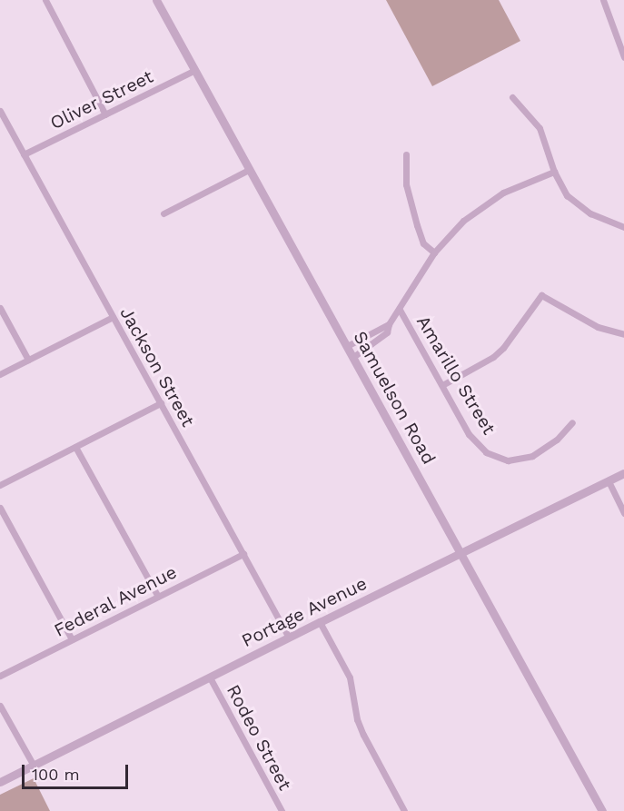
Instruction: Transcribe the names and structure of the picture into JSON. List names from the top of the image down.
{
  "streets": {
    "street": [
      "Oliver Street",
      "Jackson Street",
      "Amarillo Street",
      "Samuelson Road",
      "Federal Avenue",
      "Portage Avenue",
      "Rodeo Street"
    ]
  },
  "crossings": [
    ["Oliver Street", "Jackson Street"],
    ["Oliver Street", "Samuelson Road"],
    ["Jackson Street", "Federal Avenue"],
    ["Jackson Street", "Portage Avenue"],
    ["Samuelson Road", "Portage Avenue"],
    ["Portage Avenue", "Rodeo Street"]
  ],
  "scale_bar": "100 m"
}
